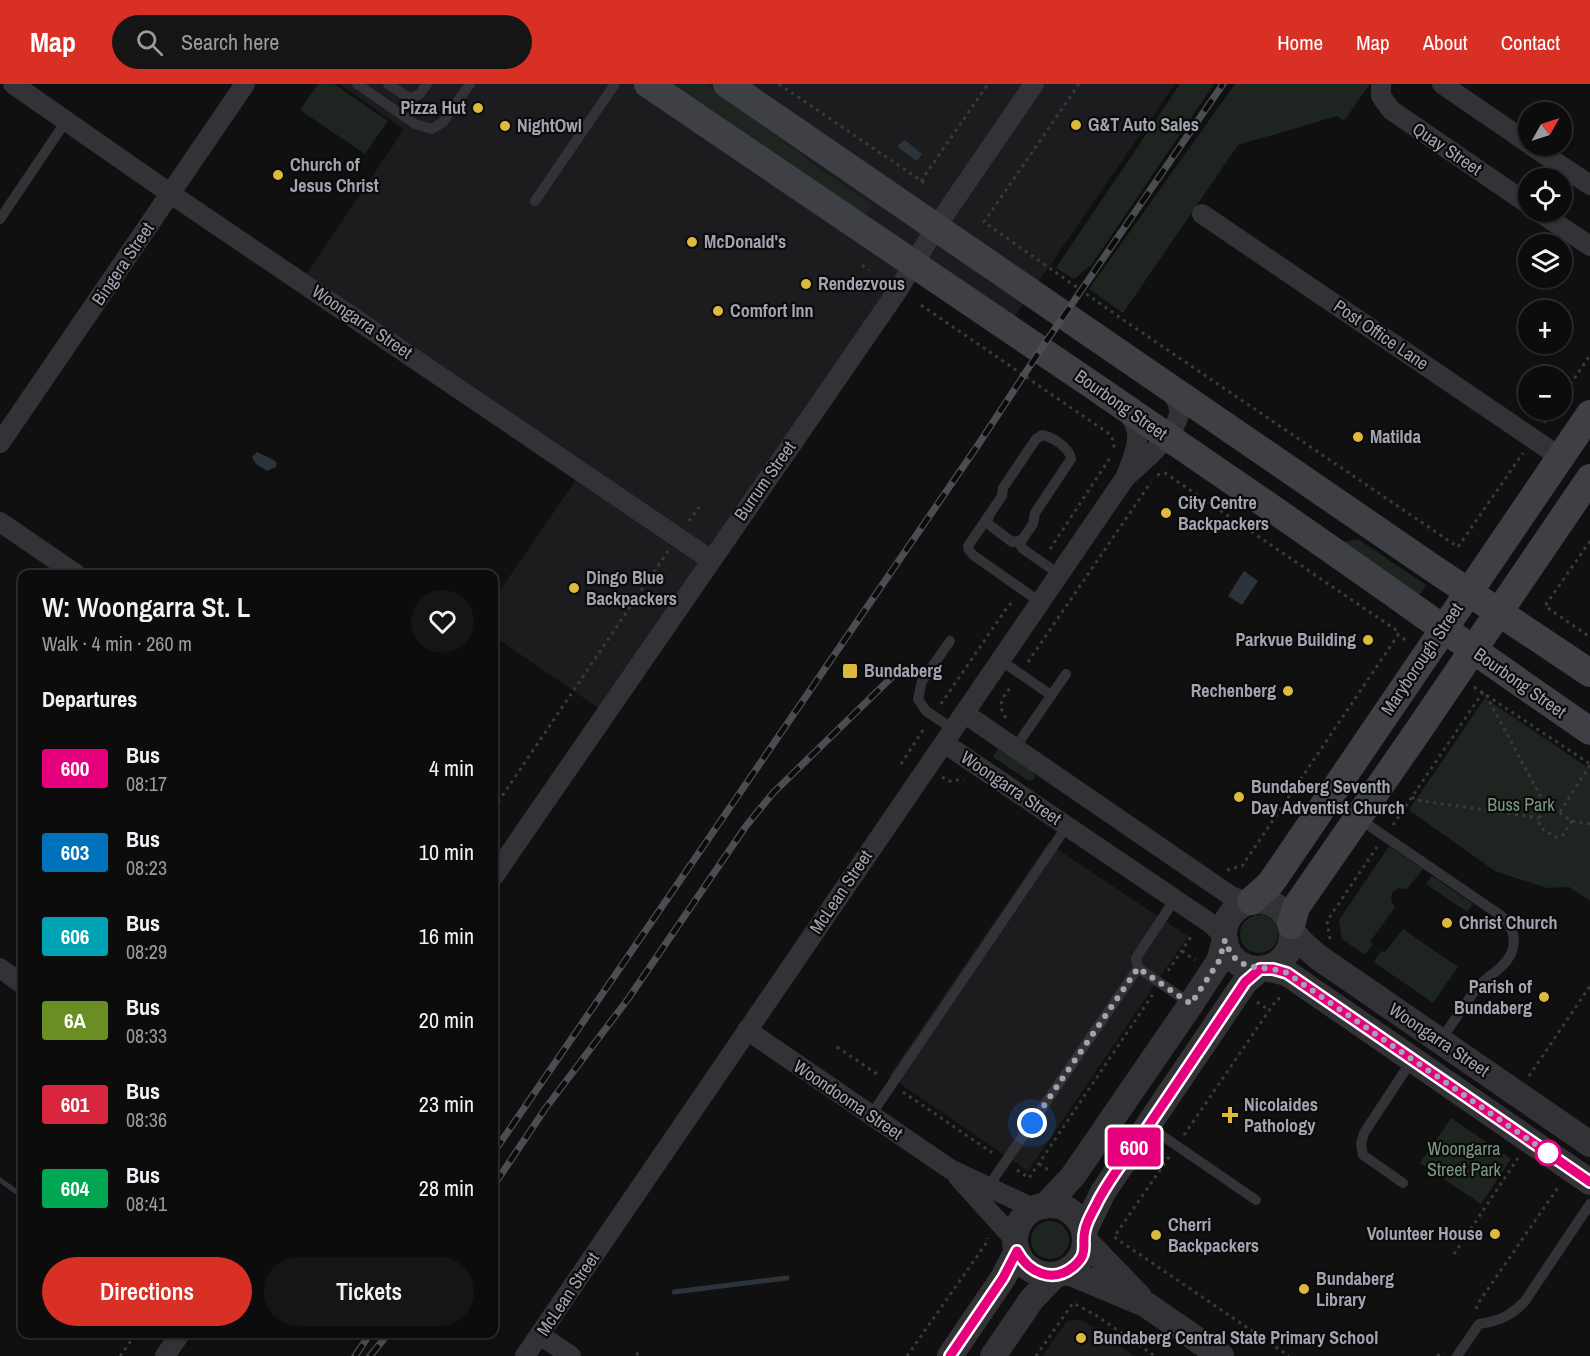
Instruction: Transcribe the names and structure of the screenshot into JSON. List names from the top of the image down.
{
  "streets": {
    "main road": ["Bourbong Street", "Maryborough Street"],
    "street": [
      "Quay Street",
      "Bingera Street",
      "Woongarra Street",
      "Post Office Lane",
      "Burrum Street",
      "McLean Street",
      "Woondooma Street"
    ]
  },
  "crossings": [
    ["Bingera Street", "Woongarra Street"],
    ["Woongarra Street", "Burrum Street"],
    ["Woongarra Street", "Maryborough Street"],
    ["Woongarra Street", "McLean Street"],
    ["Post Office Lane", "Maryborough Street"],
    ["Bourbong Street", "Burrum Street"],
    ["Bourbong Street", "Maryborough Street"],
    ["Bourbong Street", "McLean Street"],
    ["McLean Street", "Woondooma Street"]
  ],
  "parks": ["Buss Park", "Woongarra Street Park"],
  "places": {
    "other": [
      "Pizza Hut",
      "G&T Auto Sales",
      "NightOwl",
      "Church of Jesus Christ",
      "McDonald's",
      "Rendezvous",
      "Comfort Inn",
      "Matilda",
      "City Centre Backpackers",
      "Dingo Blue Backpackers",
      "Parkvue Building",
      "Rechenberg",
      "Bundaberg Seventh Day Adventist Church",
      "Christ Church",
      "Parish of Bundaberg",
      "Volunteer House",
      "Cherri Backpackers",
      "Bundaberg Library",
      "Bundaberg Central State Primary School"
    ],
    "transit": ["Bundaberg"],
    "health": ["Nicolaides Pathology"]
  },
  "lines": ["bus line 600"],
  "north": "top right",
  "page": {
    "header": "Map",
    "search": "Search here",
    "nav": [
      "Home",
      "Map",
      "About",
      "Contact"
    ],
    "on_map": "600",
    "map_buttons": ["+", "−"],
    "heading": [
      ["W: Woongarra St. L", "Walk · 4 min · 260 m"],
      "Departures"
    ],
    "list": [
      {
        "mark": "600",
        "name": "Bus",
        "note": "08:17",
        "value": "4 min"
      },
      {
        "mark": "603",
        "name": "Bus",
        "note": "08:23",
        "value": "10 min"
      },
      {
        "mark": "606",
        "name": "Bus",
        "note": "08:29",
        "value": "16 min"
      },
      {
        "mark": "6A",
        "name": "Bus",
        "note": "08:33",
        "value": "20 min"
      },
      {
        "mark": "601",
        "name": "Bus",
        "note": "08:36",
        "value": "23 min"
      },
      {
        "mark": "604",
        "name": "Bus",
        "note": "08:41",
        "value": "28 min"
      }
    ],
    "buttons": ["Directions", "Tickets"]
  }
}
